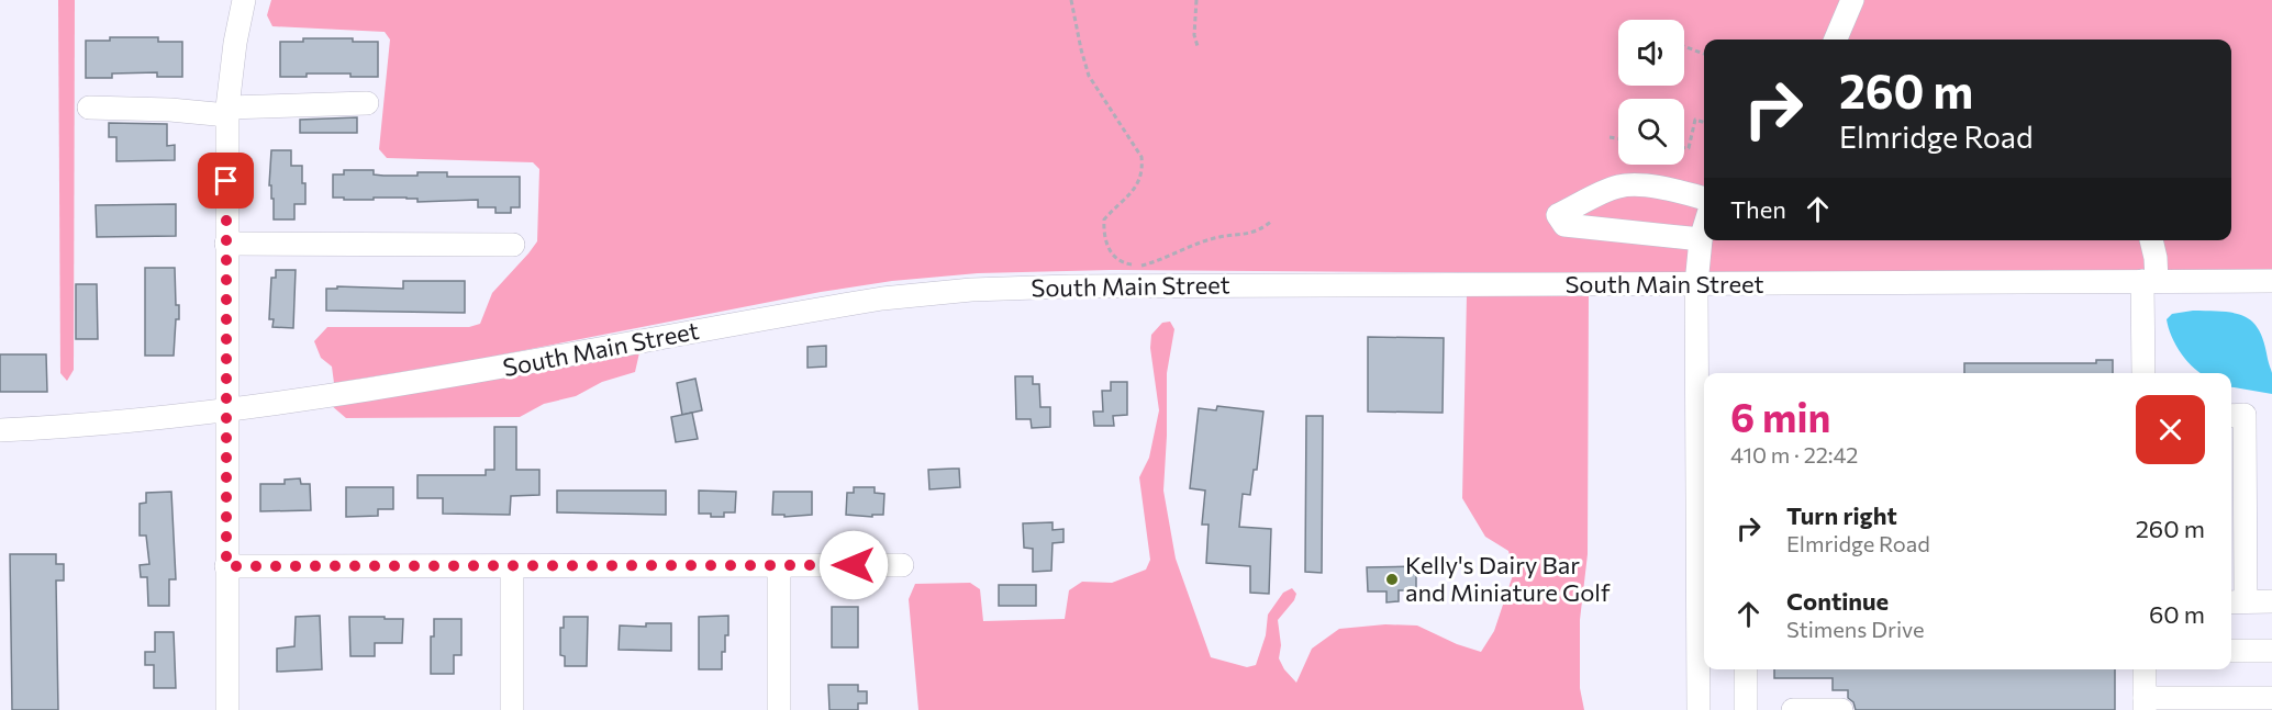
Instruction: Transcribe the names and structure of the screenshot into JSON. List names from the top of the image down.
{
  "streets": {
    "street": ["South Main Street"]
  },
  "places": ["Kelly's Dairy Bar and Miniature Golf"],
  "page": {
    "turn": ["260 m", "Elmridge Road"],
    "then": "Then",
    "heading": ["6 min", "410 m · 22:42"],
    "list": [
      {
        "name": "Turn right",
        "note": "Elmridge Road",
        "value": "260 m"
      },
      {
        "name": "Continue",
        "note": "Stimens Drive",
        "value": "60 m"
      }
    ]
  }
}
